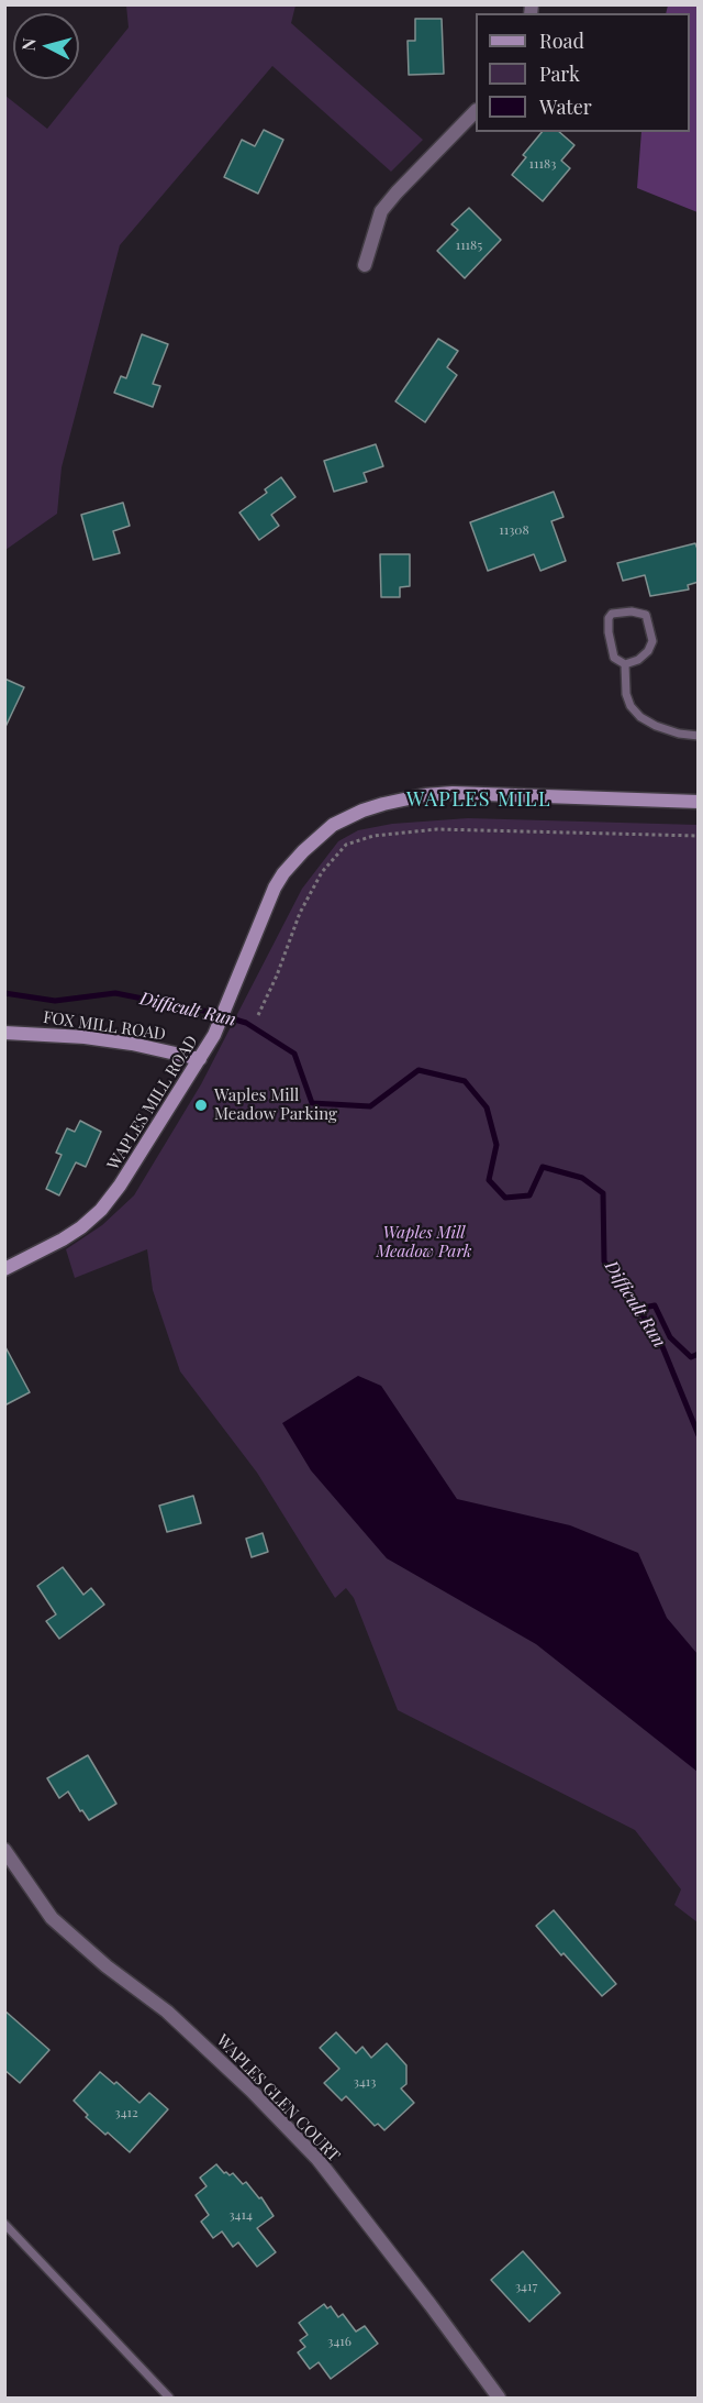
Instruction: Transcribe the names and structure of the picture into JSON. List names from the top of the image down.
{
  "streets": {
    "main road": ["FOX MILL ROAD", "WAPLES MILL ROAD"],
    "street": ["WAPLES GLEN COURT"]
  },
  "crossings": [
    ["FOX MILL ROAD", "WAPLES MILL ROAD"]
  ],
  "districts": ["WAPLES MILL"],
  "water": ["Difficult Run"],
  "parks": ["Waples Mill Meadow Park"],
  "places": ["Waples Mill Meadow Parking"],
  "house_numbers": [
    "11183",
    "11185",
    "11308",
    "3413",
    "3412",
    "3414",
    "3417",
    "3416"
  ],
  "legend": ["Road", "Park", "Water"],
  "north": "left"
}
